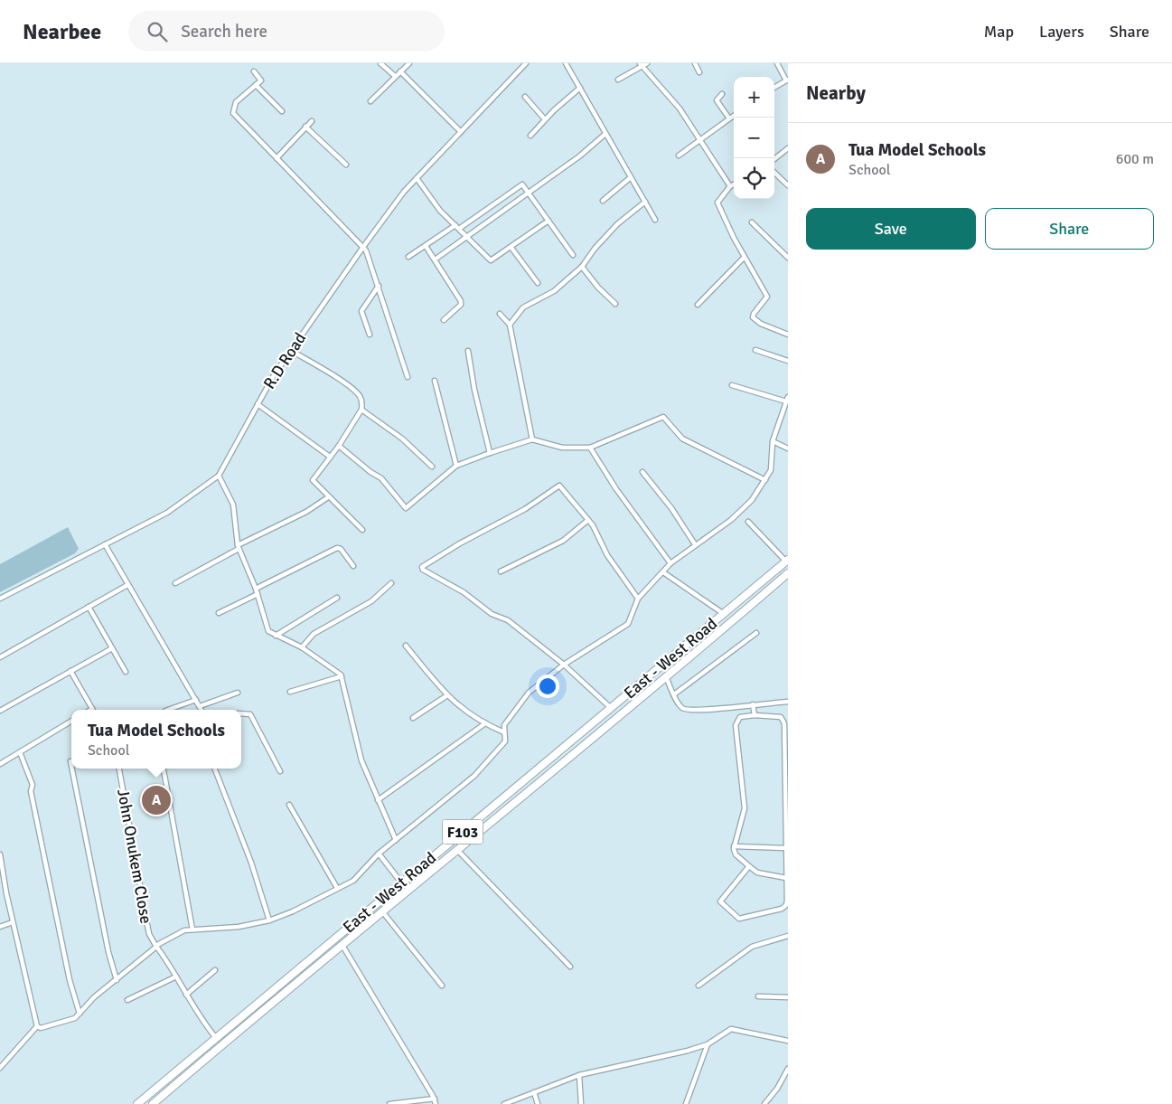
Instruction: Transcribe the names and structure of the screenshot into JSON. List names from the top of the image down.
{
  "streets": {
    "main road": ["East - West Road", "F103"],
    "street": ["R.D Road", "John Onukem Close"]
  },
  "crossings": [
    ["East - West Road", "John Onukem Close"]
  ],
  "page": {
    "header": "Nearbee",
    "search": "Search here",
    "nav": ["Map", "Layers", "Share"],
    "heading": "Nearby",
    "map_buttons": ["+", "−"],
    "list": [
      {
        "mark": "A",
        "name": "Tua Model Schools",
        "note": "School",
        "value": "600 m"
      }
    ],
    "buttons": ["Save", "Share"],
    "popup": ["Tua Model Schools", "School"],
    "pins": "A"
  }
}
